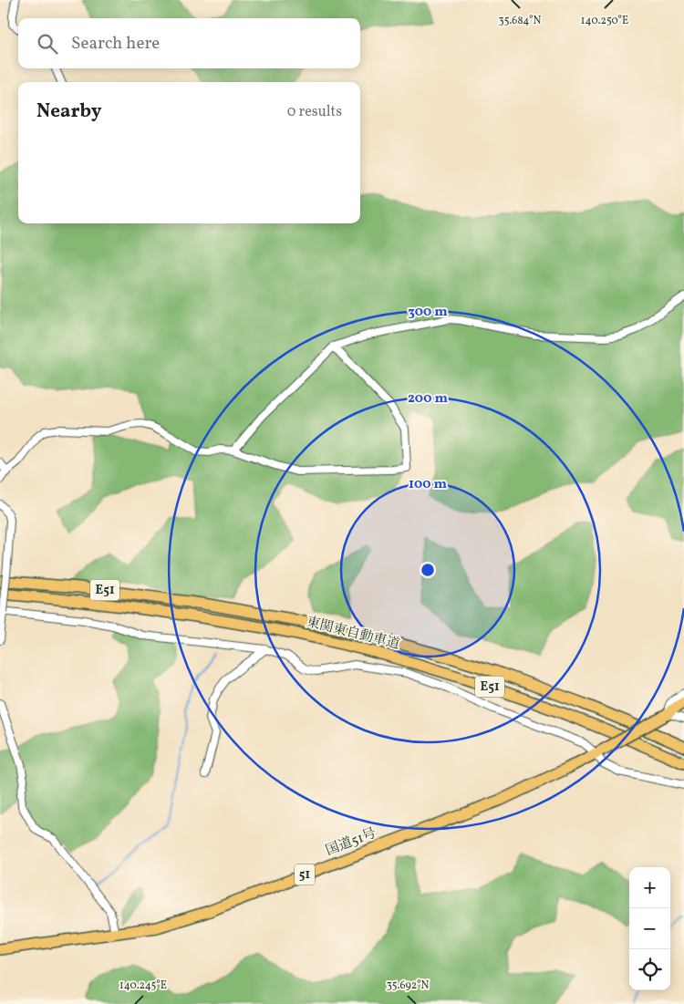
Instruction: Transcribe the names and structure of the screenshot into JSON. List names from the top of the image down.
{
  "streets": {
    "highway": [
      "E51",
      "東関東自動車道",
      "国道51号",
      "51"
    ]
  },
  "page": {
    "search": "Search here",
    "heading": ["Nearby", "0 results"],
    "map_buttons": ["+", "−"]
  },
  "coordinates": [
    "140.250°E",
    "35.684°N",
    "35.692°N",
    "140.245°E"
  ],
  "rings": ["300 m", "200 m", "100 m"]
}
